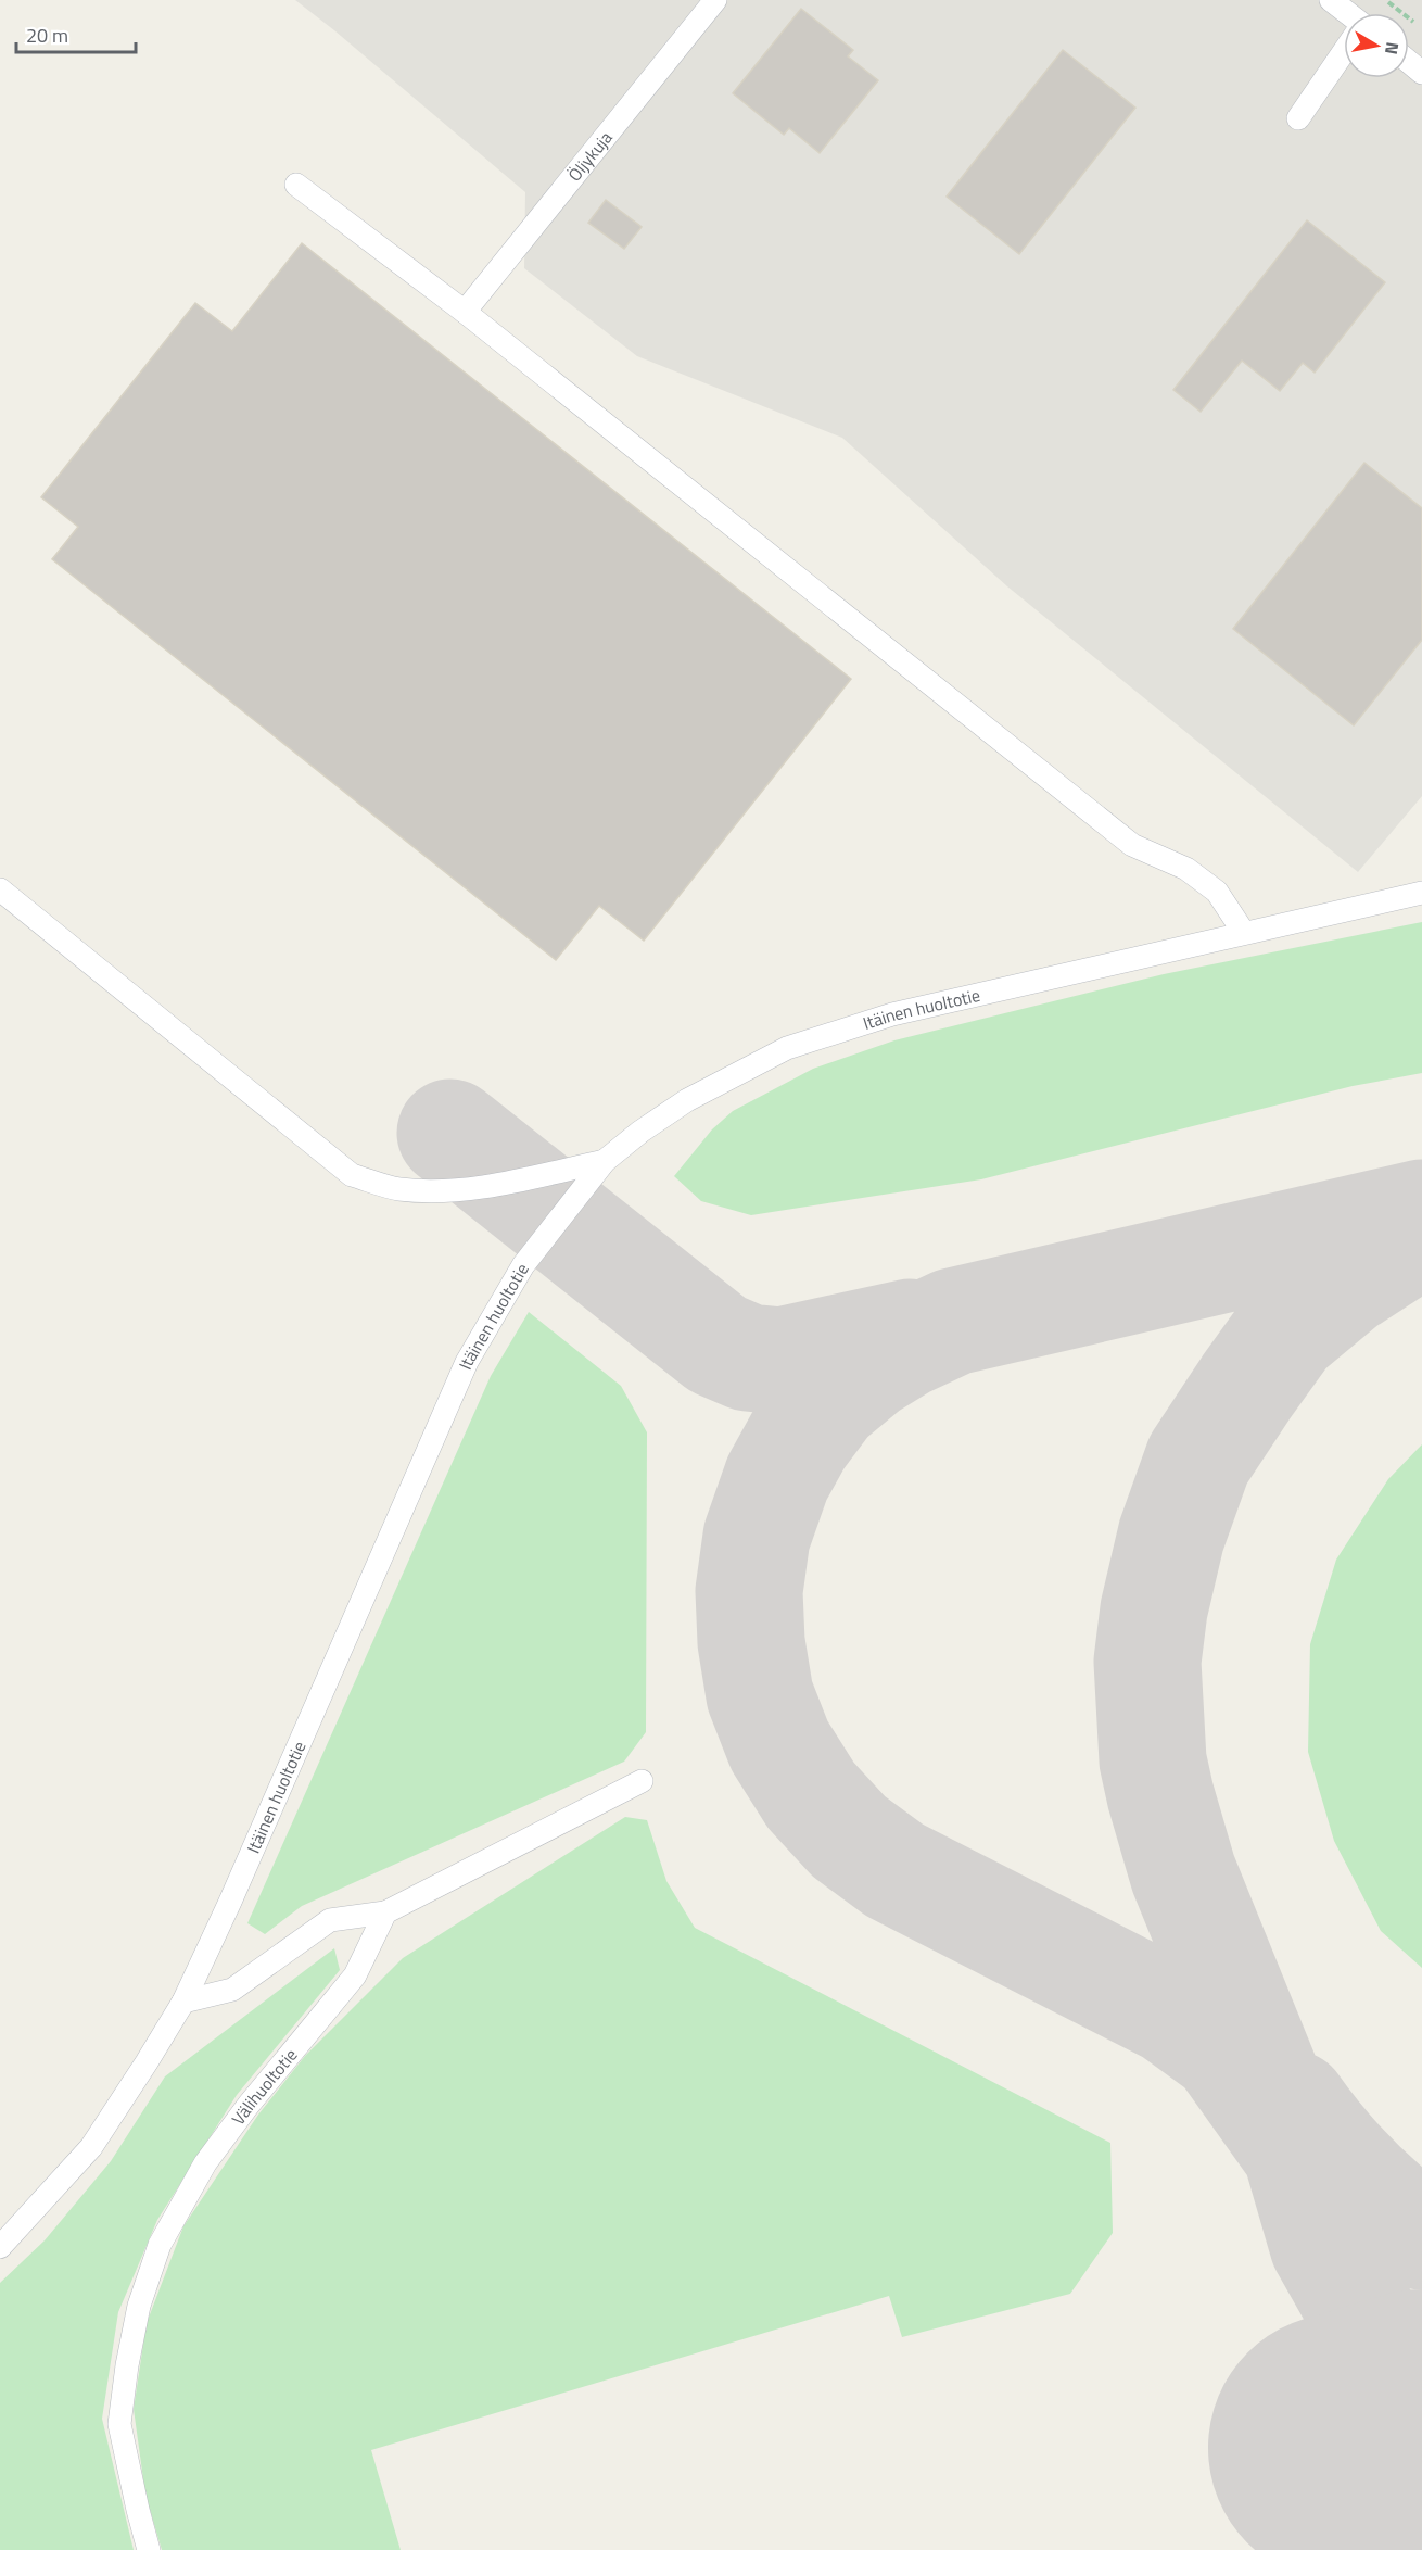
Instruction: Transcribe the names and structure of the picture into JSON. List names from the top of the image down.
{
  "streets": {
    "lane": ["Öljykuja", "Itäinen huoltotie", "Välihuoltotie"]
  },
  "scale_bar": "20 m",
  "north": "right"
}
